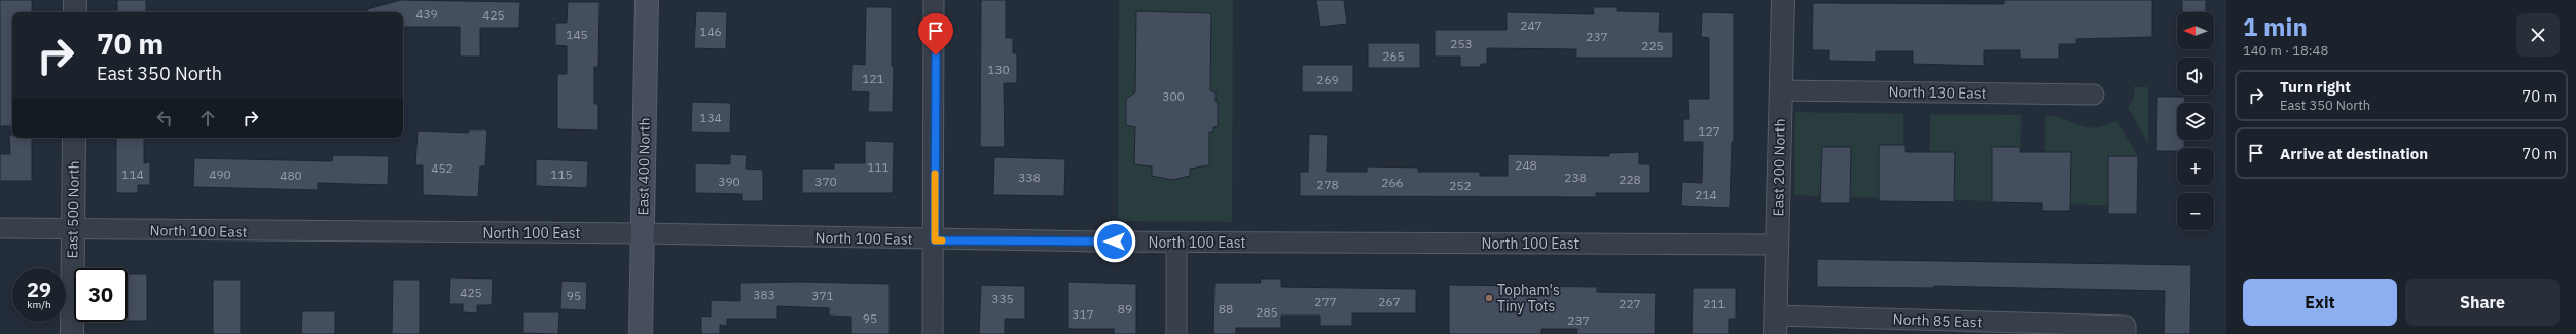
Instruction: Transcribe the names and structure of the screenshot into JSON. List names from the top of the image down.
{
  "streets": {
    "main road": ["East 400 North"],
    "street": [
      "North 130 East",
      "East 200 North",
      "East 500 North",
      "North 100 East",
      "North 85 East"
    ]
  },
  "crossings": [
    ["North 130 East", "East 200 North"],
    ["East 400 North", "North 100 East"],
    ["East 200 North", "North 100 East"],
    ["East 200 North", "North 85 East"],
    ["East 500 North", "North 100 East"]
  ],
  "places": ["Topham's Tiny Tots"],
  "house_numbers": [
    "439",
    "425",
    "247",
    "146",
    "145",
    "237",
    "253",
    "225",
    "265",
    "130",
    "121",
    "269",
    "300",
    "134",
    "127",
    "248",
    "111",
    "452",
    "114",
    "490",
    "115",
    "480",
    "338",
    "238",
    "228",
    "390",
    "370",
    "266",
    "278",
    "252",
    "214",
    "425",
    "383",
    "95",
    "371",
    "335",
    "277",
    "267",
    "227",
    "211",
    "89",
    "88",
    "285",
    "317",
    "95",
    "237"
  ],
  "north": "left",
  "page": {
    "heading": ["1 min", "140 m · 18:48"],
    "map_buttons": ["+", "−"],
    "turn": ["70 m", "East 350 North"],
    "list": [
      {
        "name": "Turn right",
        "note": "East 350 North",
        "value": "70 m"
      },
      {
        "name": "Arrive at destination",
        "value": "70 m"
      }
    ],
    "speed": "29 km/h",
    "limit": "30",
    "buttons": ["Exit", "Share"]
  }
}
